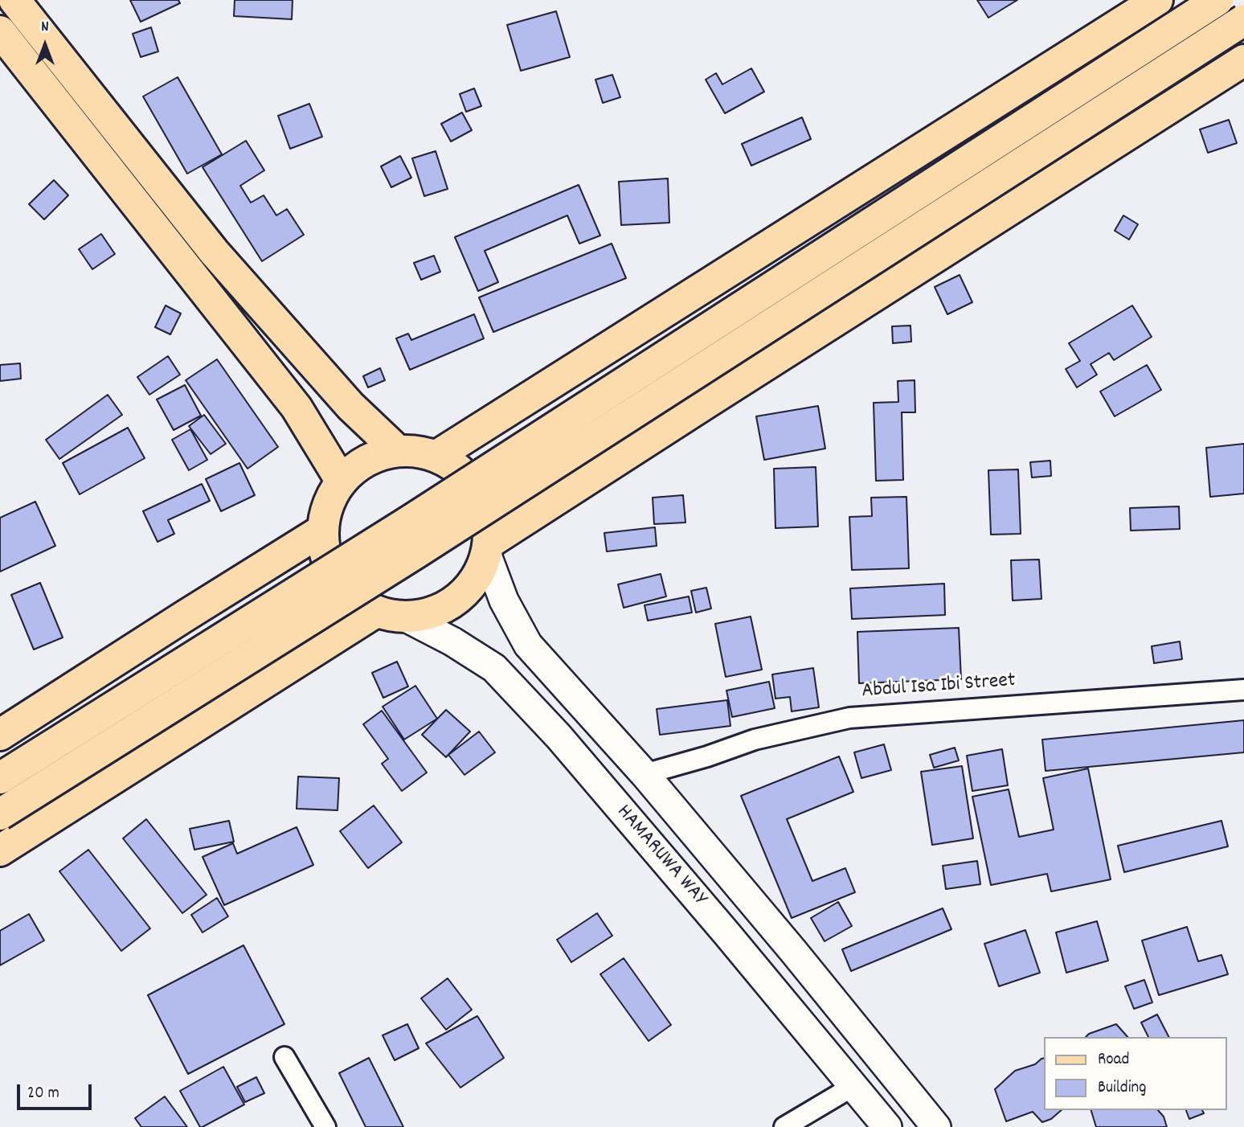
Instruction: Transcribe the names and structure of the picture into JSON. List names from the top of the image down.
{
  "streets": {
    "main road": ["HAMARUWA WAY"],
    "street": ["Abdul Isa Ibi Street"]
  },
  "legend": ["Road", "Building"],
  "scale_bar": "20 m",
  "north": "top"
}
